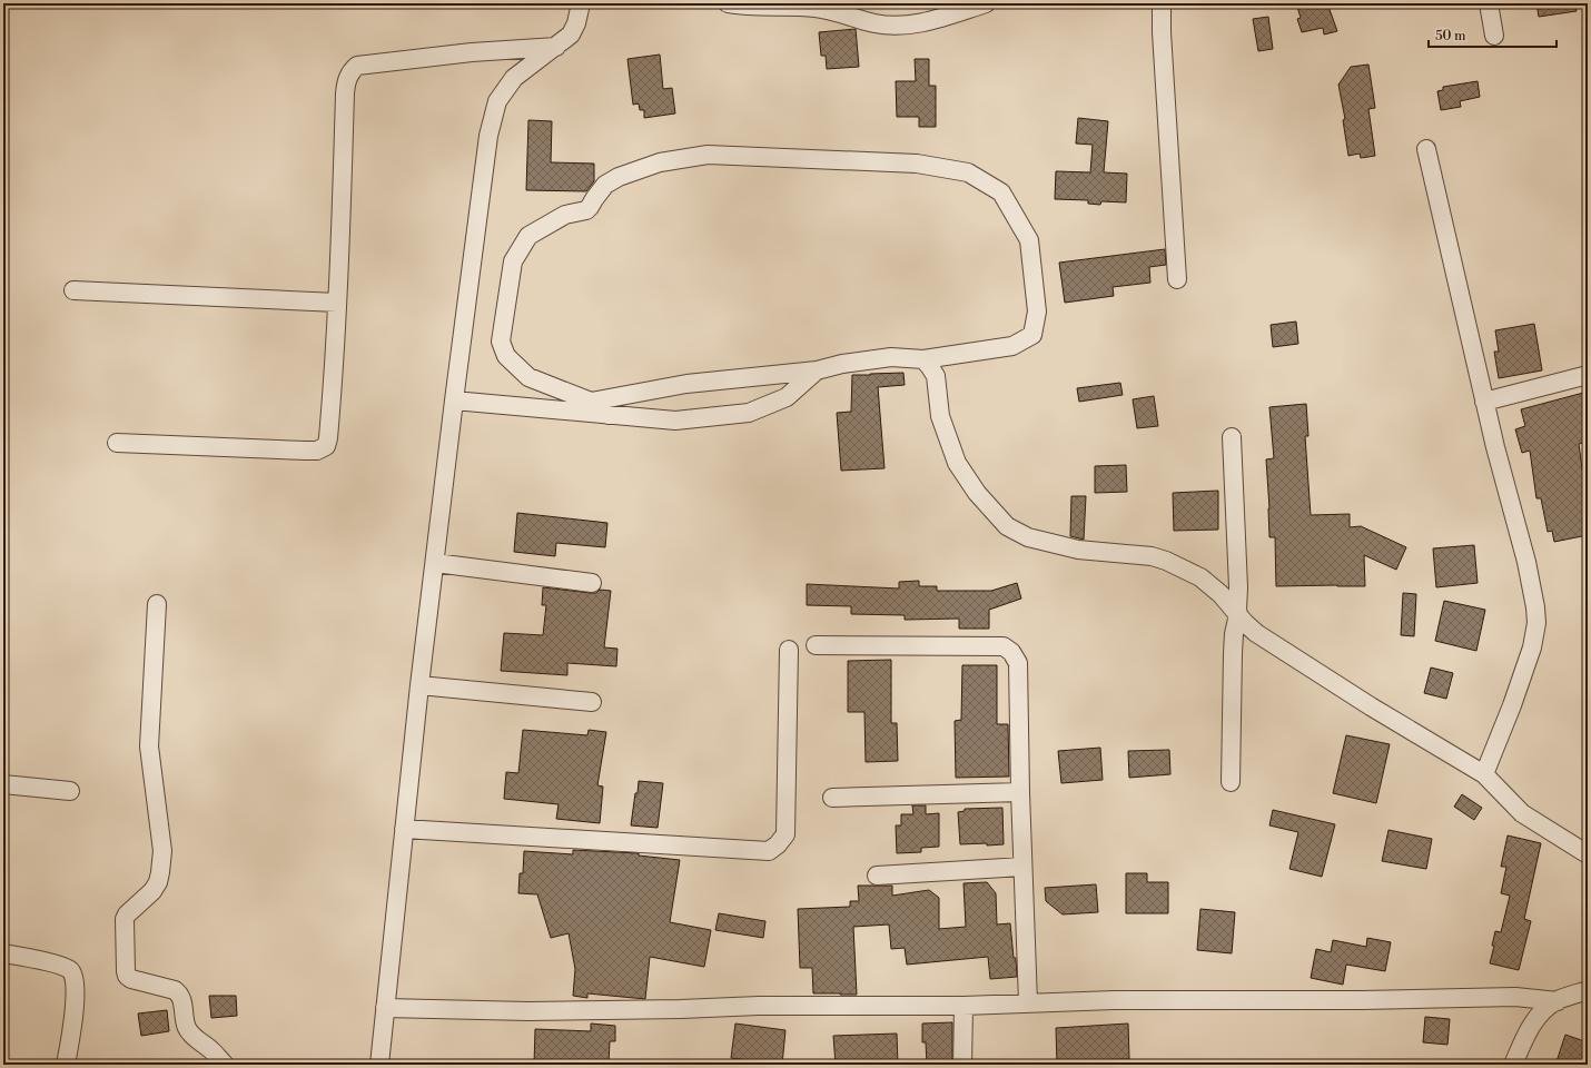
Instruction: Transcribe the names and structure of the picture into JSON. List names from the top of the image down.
{
  "scale_bar": "50 m"
}
